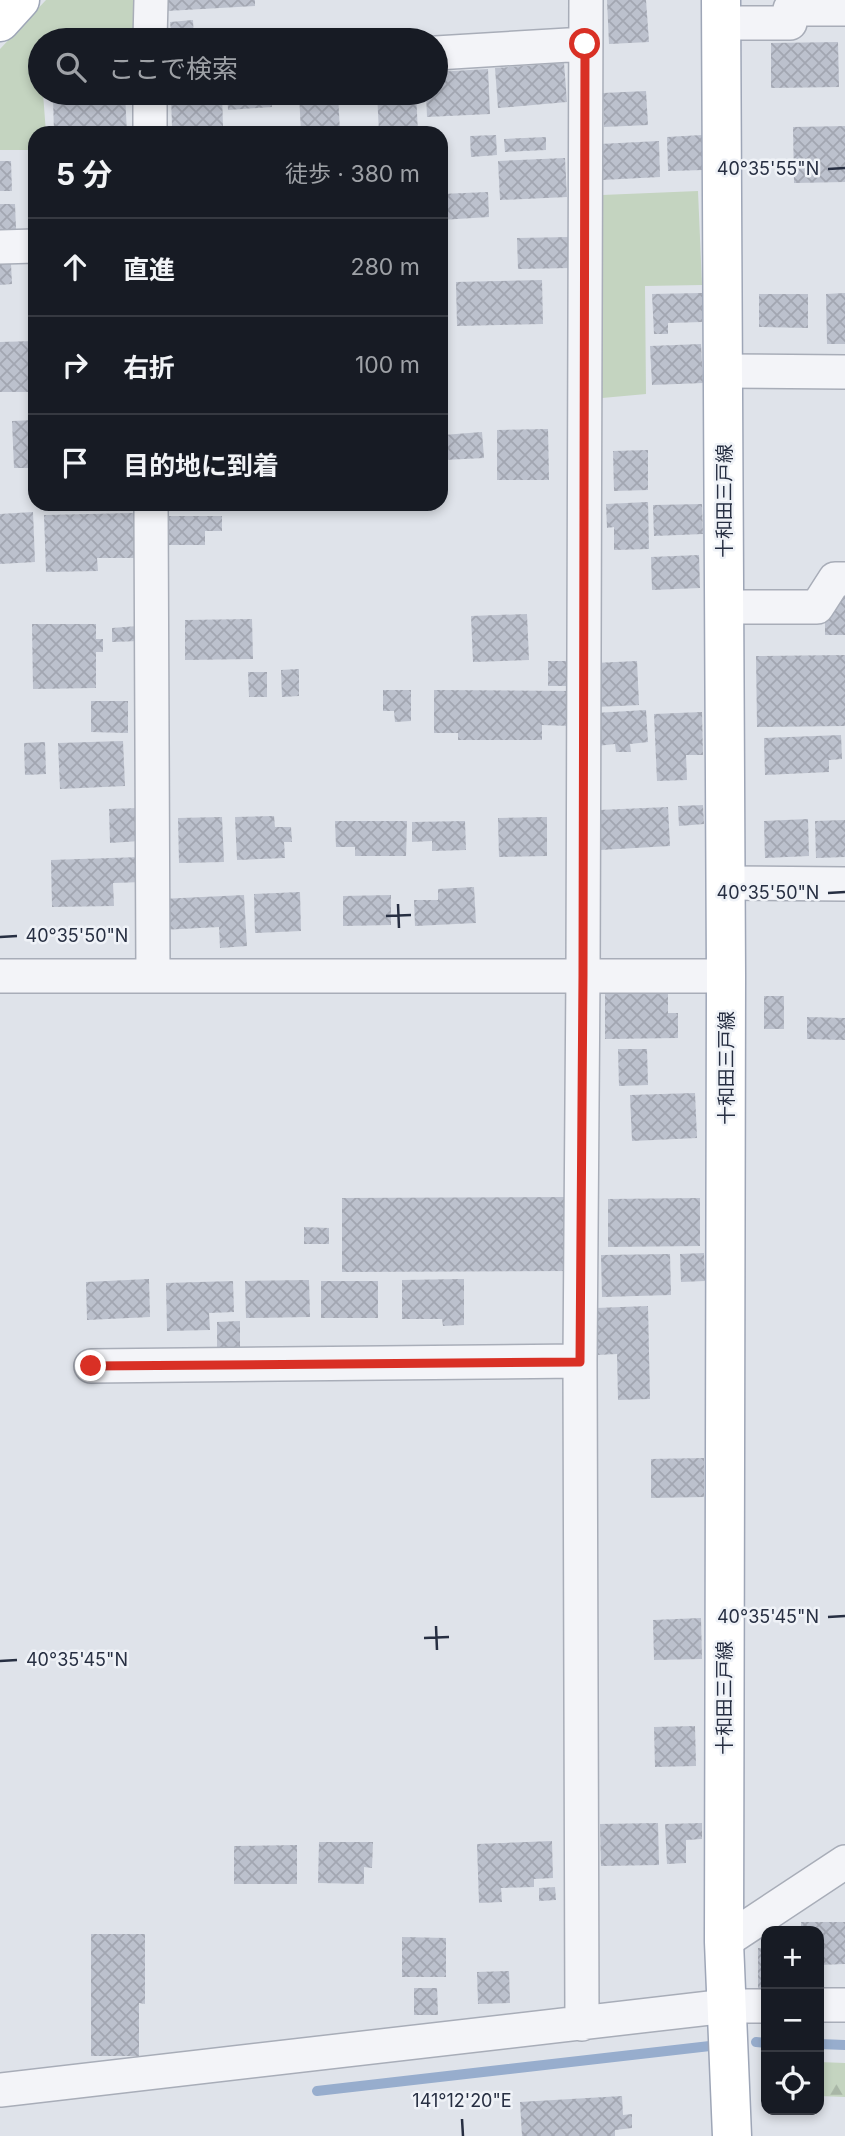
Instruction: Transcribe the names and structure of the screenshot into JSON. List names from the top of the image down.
{
  "streets": {
    "main road": ["十和田三戸線"]
  },
  "page": {
    "search": "ここで検索",
    "heading": ["5 分", "徒歩 · 380 m"],
    "list": [
      ["直進", "280 m"],
      ["右折", "100 m"],
      "目的地に到着"
    ],
    "map_buttons": ["+", "−"]
  },
  "coordinates": [
    "40°35'55\"N",
    "40°35'50\"N",
    "40°35'45\"N",
    "141°12'20\"E"
  ]
}
